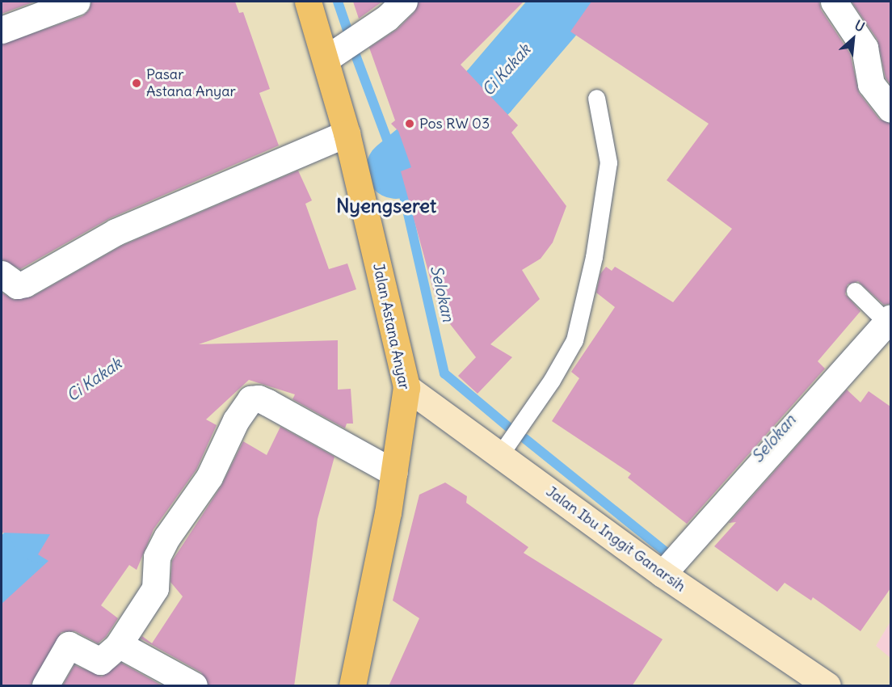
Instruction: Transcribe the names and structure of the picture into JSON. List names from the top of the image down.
{
  "streets": {
    "main road": ["Jalan Astana Anyar", "Jalan Ibu Inggit Ganarsih"]
  },
  "crossings": [
    ["Jalan Astana Anyar", "Jalan Ibu Inggit Ganarsih"]
  ],
  "districts": ["Nyengseret"],
  "water": ["Ci Kakak", "Selokan"],
  "places": ["Pasar Astana Anyar", "Pos RW 03"],
  "north": "top right"
}
